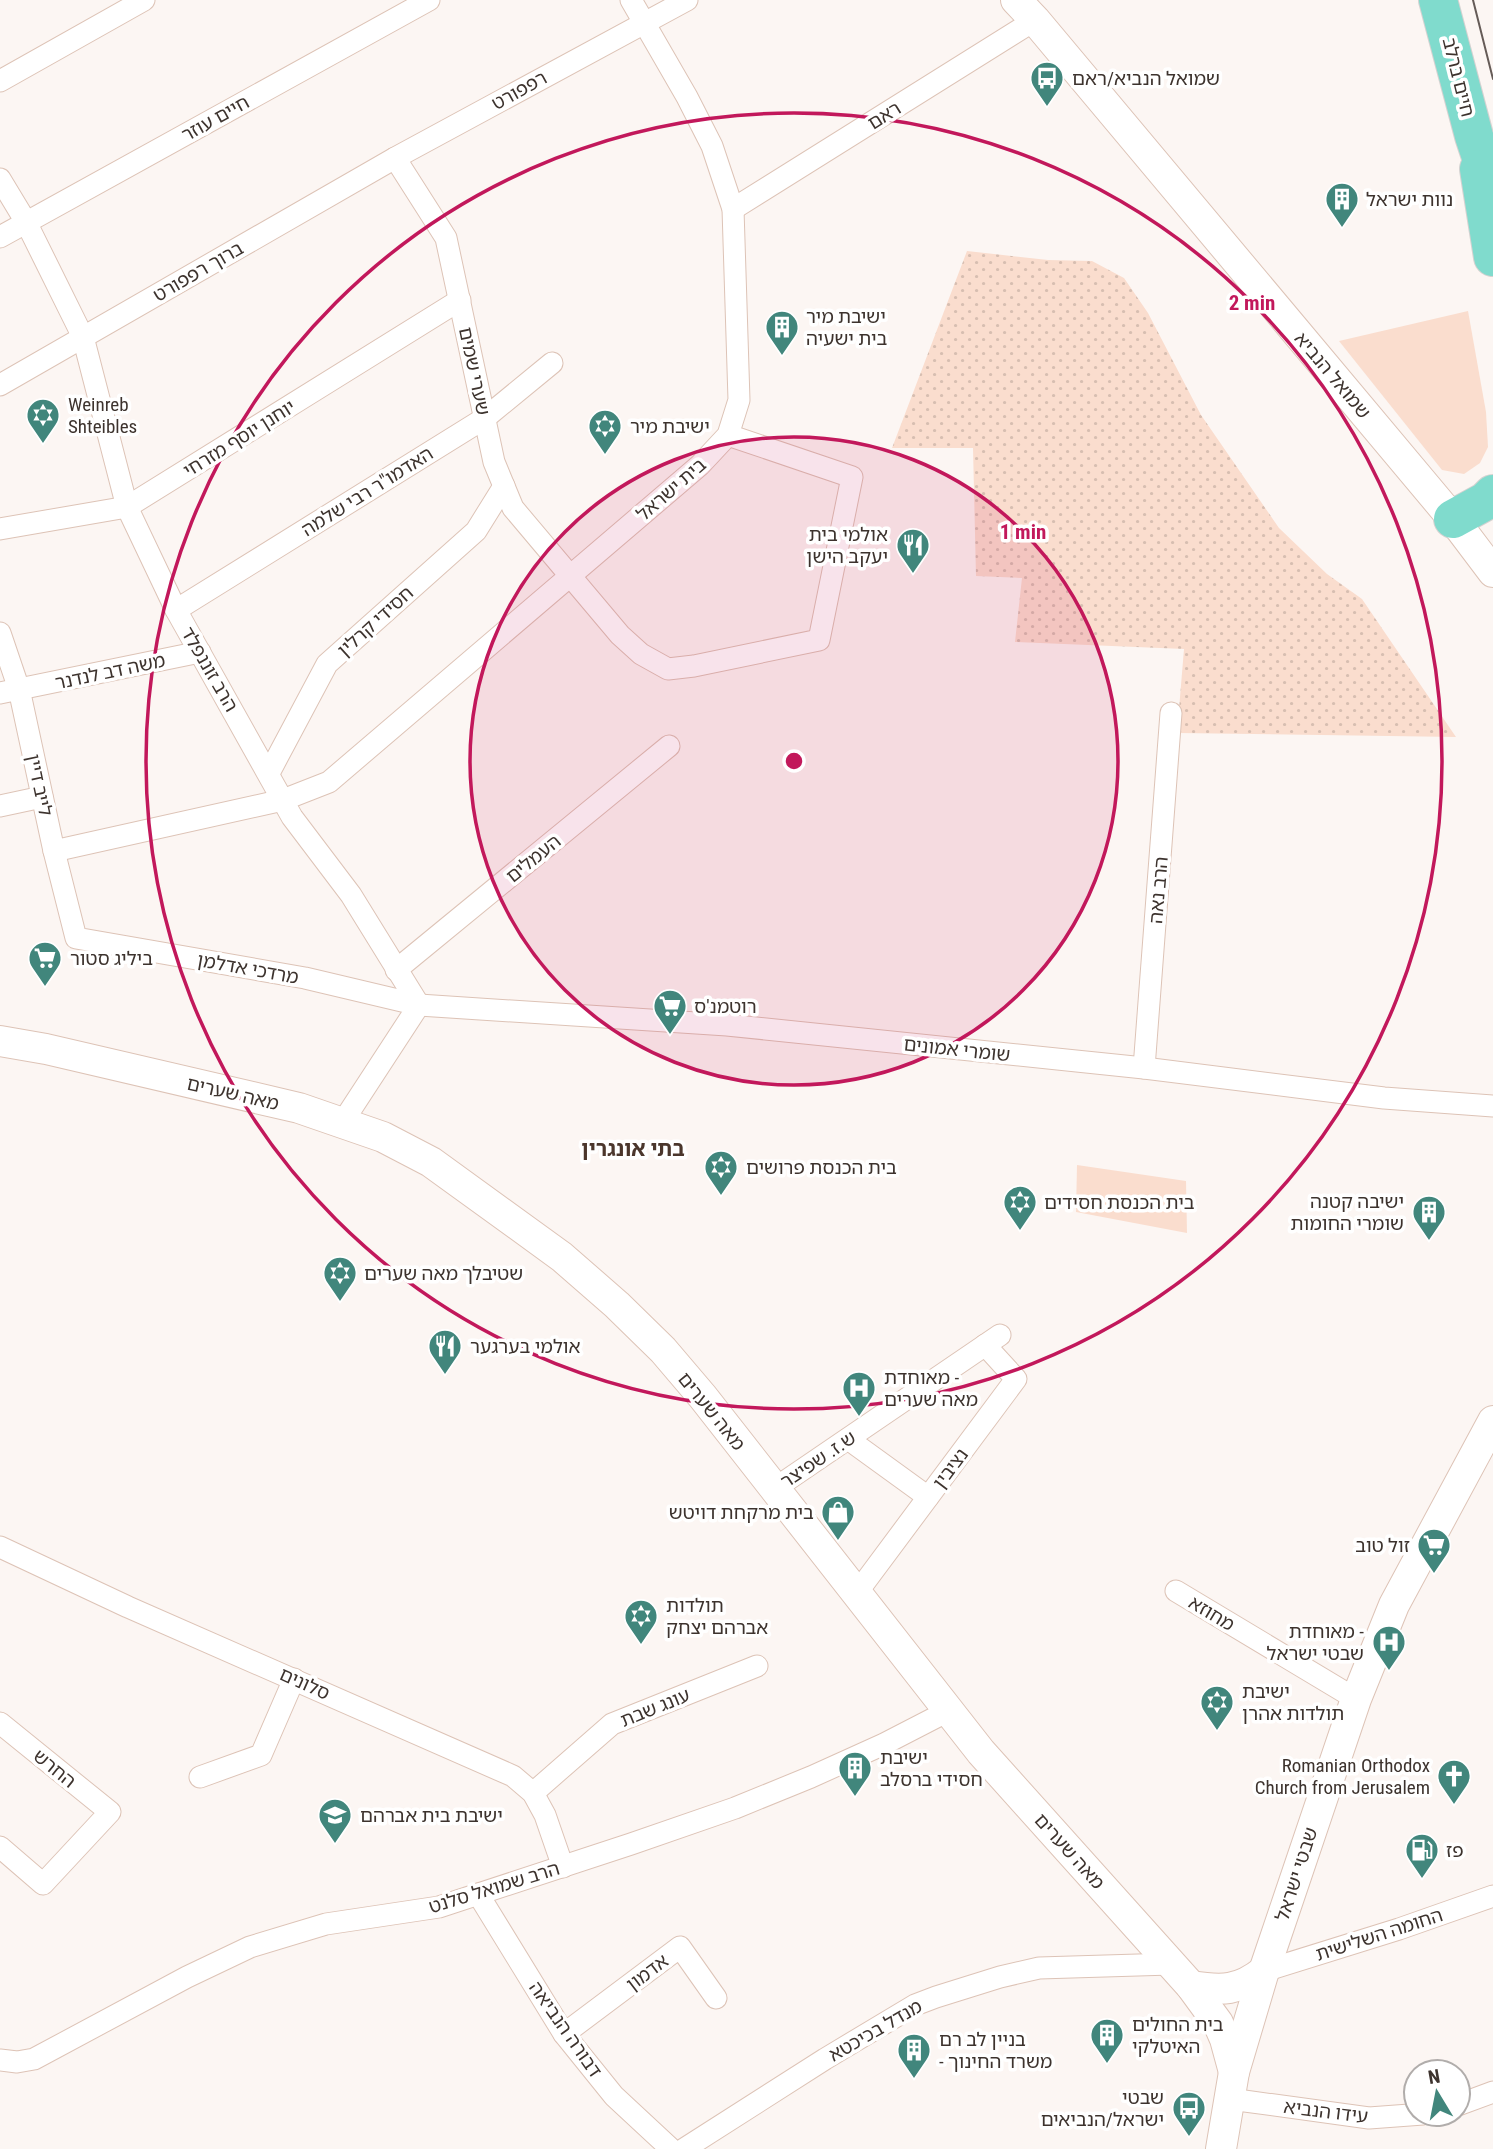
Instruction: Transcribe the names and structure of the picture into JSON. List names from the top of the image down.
{
  "streets": {
    "highway": ["חיים ברלב"],
    "street": [
      "רפפורט",
      "ראם",
      "חיים עוזר",
      "ברוך רפפורט",
      "שערי שמים",
      "שמואל הנביא",
      "יוחנן יוסף מזרחי",
      "בית ישראל",
      "האדמו\"ר רבי שלמה",
      "חסידי קרלין",
      "הרב זוננפלד",
      "משה דב לנדנר",
      "לייב דיין",
      "העמלים",
      "הרב נאה",
      "מרדכי אדלמן",
      "שומרי אמונים",
      "מאה שערים",
      "ש.ז. שפיצר",
      "נציבין",
      "מחוזא",
      "סלונים",
      "עונג שבת",
      "החרש",
      "שבטי ישראל",
      "הרב שמואל סלנט",
      "החומה השלישית",
      "אדמון",
      "דבורה הנביאה",
      "מנדל בכיכטא",
      "עידו הנביא"
    ]
  },
  "crossings": [
    ["רפפורט", "ברוך רפפורט"],
    ["רפפורט", "שערי שמים"],
    ["רפפורט", "בית ישראל"],
    ["ראם", "שמואל הנביא"],
    ["ראם", "בית ישראל"],
    ["חיים עוזר", "הרב זוננפלד"],
    ["ברוך רפפורט", "שערי שמים"],
    ["ברוך רפפורט", "הרב זוננפלד"],
    ["שערי שמים", "יוחנן יוסף מזרחי"],
    ["שערי שמים", "בית ישראל"],
    ["שערי שמים", "האדמו\"ר רבי שלמה"],
    ["שערי שמים", "חסידי קרלין"],
    ["יוחנן יוסף מזרחי", "הרב זוננפלד"],
    ["בית ישראל", "הרב זוננפלד"],
    ["האדמו\"ר רבי שלמה", "הרב זוננפלד"],
    ["חסידי קרלין", "הרב זוננפלד"],
    ["הרב זוננפלד", "משה דב לנדנר"],
    ["הרב זוננפלד", "העמלים"],
    ["הרב זוננפלד", "מרדכי אדלמן"],
    ["הרב זוננפלד", "שומרי אמונים"],
    ["משה דב לנדנר", "לייב דיין"],
    ["לייב דיין", "מרדכי אדלמן"],
    ["הרב נאה", "שומרי אמונים"],
    ["מרדכי אדלמן", "שומרי אמונים"],
    ["מאה שערים", "ש.ז. שפיצר"],
    ["מאה שערים", "נציבין"],
    ["מאה שערים", "שבטי ישראל"],
    ["מאה שערים", "הרב שמואל סלנט"],
    ["מאה שערים", "מנדל בכיכטא"],
    ["מאה שערים", "עידו הנביא"],
    ["ש.ז. שפיצר", "נציבין"],
    ["מחוזא", "שבטי ישראל"],
    ["סלונים", "עונג שבת"],
    ["סלונים", "הרב שמואל סלנט"],
    ["שבטי ישראל", "החומה השלישית"],
    ["שבטי ישראל", "עידו הנביא"],
    ["הרב שמואל סלנט", "דבורה הנביאה"],
    ["אדמון", "דבורה הנביאה"]
  ],
  "districts": ["בתי אונגרין"],
  "places": {
    "bus stop": ["שמואל הנביא/ראם", "שבטי ישראל/הנביאים"],
    "building": [
      "נוות ישראל",
      "ישיבת מיר בית ישעיה",
      "ישיבה קטנה שומרי החומות",
      "ישיבת חסידי ברסלב",
      "בית החולים האיטלקי",
      "בניין לב רם - משרד החינוך"
    ],
    "synagogue": [
      "Weinreb Shteibles",
      "ישיבת מיר",
      "בית הכנסת פרושים",
      "בית הכנסת חסידים",
      "שטיבלך מאה שערים",
      "תולדות אברהם יצחק",
      "ישיבת תולדות אהרן"
    ],
    "restaurant": ["אולמי בית יעקב הישן", "אולמי בערגער"],
    "supermarket": ["ביליג סטור", "רוטמנ'ס", "זול טוב"],
    "hospital": ["מאוחדת - מאה שערים", "מאוחדת - שבטי ישראל"],
    "shop": ["בית מרקחת דויטש"],
    "church": ["Romanian Orthodox Church from Jerusalem"],
    "school or university": ["ישיבת בית אברהם"],
    "fuel station": ["פז"]
  },
  "north": "top",
  "rings": ["2 min", "1 min"]
}
